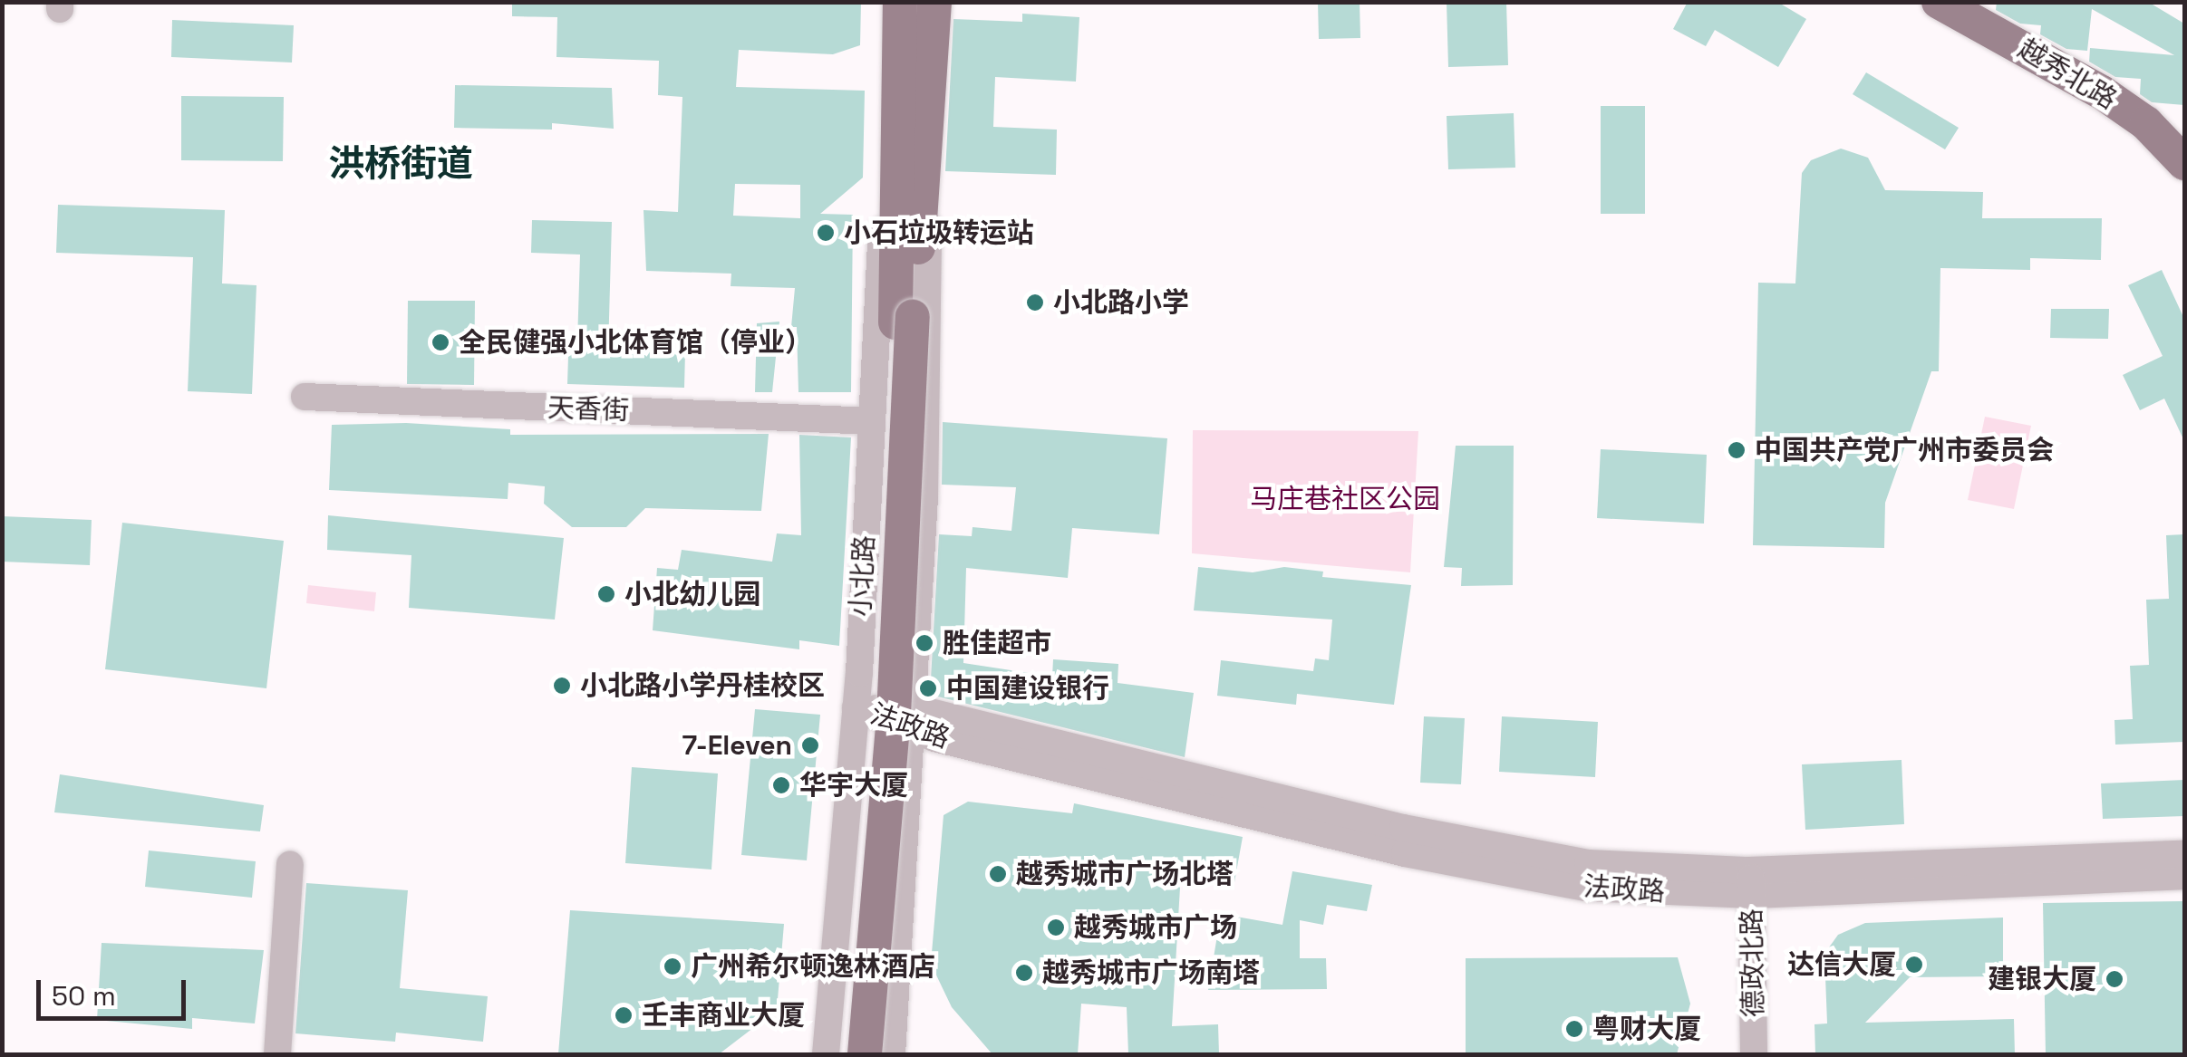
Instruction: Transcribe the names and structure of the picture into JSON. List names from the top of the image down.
{
  "streets": {
    "main road": ["越秀北路", "小北路"],
    "street": ["天香街", "法政路", "德政北路"]
  },
  "crossings": [
    ["天香街", "小北路"],
    ["小北路", "法政路"],
    ["法政路", "德政北路"]
  ],
  "districts": ["洪桥街道"],
  "parks": ["马庄巷社区公园"],
  "places": [
    "小石垃圾转运站",
    "小北路小学",
    "全民健强小北体育馆（停业）",
    "中国共产党广州市委员会",
    "小北幼儿园",
    "胜佳超市",
    "小北路小学丹桂校区",
    "中国建设银行",
    "7-Eleven",
    "华宇大厦",
    "越秀城市广场北塔",
    "越秀城市广场",
    "达信大厦",
    "广州希尔顿逸林酒店",
    "越秀城市广场南塔",
    "建银大厦",
    "壬丰商业大厦",
    "粤财大厦"
  ],
  "scale_bar": "50 m"
}
